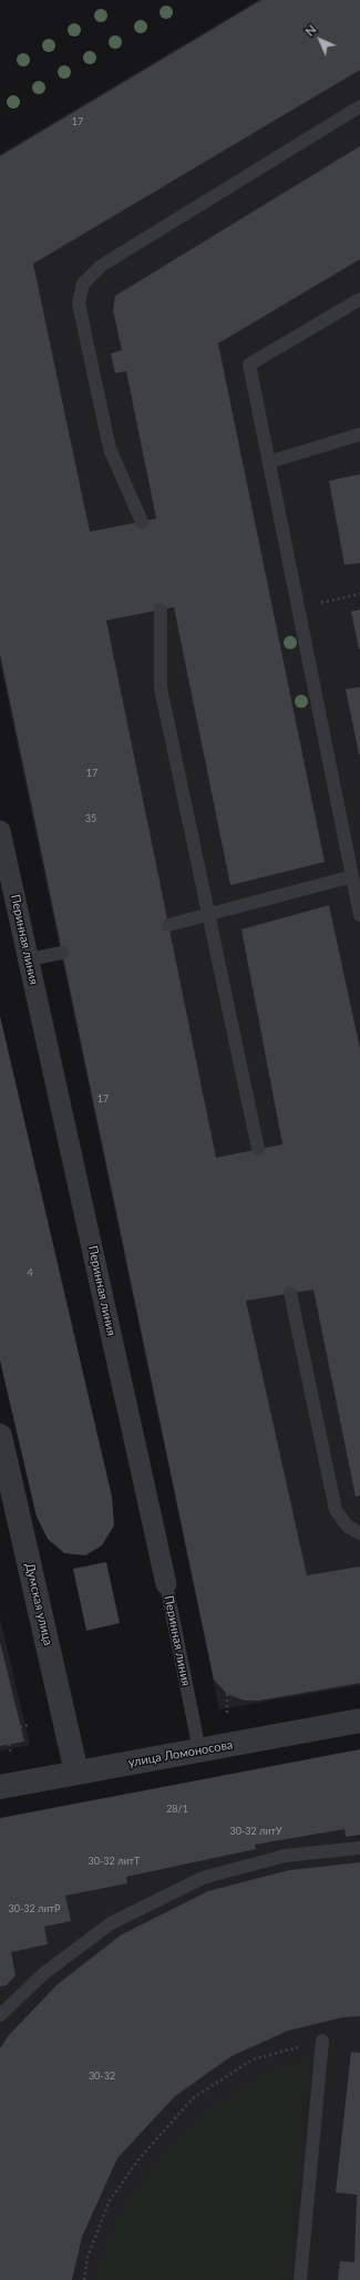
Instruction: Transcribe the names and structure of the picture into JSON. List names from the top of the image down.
{
  "streets": {
    "street": ["Перинная линия", "Думская улица", "улица Ломоносова"]
  },
  "crossings": [
    ["Перинная линия", "улица Ломоносова"],
    ["Думская улица", "улица Ломоносова"]
  ],
  "house_numbers": [
    "17",
    "17",
    "35",
    "17",
    "4",
    "28/1",
    "30-32 литУ",
    "30-32 литТ",
    "30-32 литР",
    "30-32"
  ],
  "north": "top left"
}
